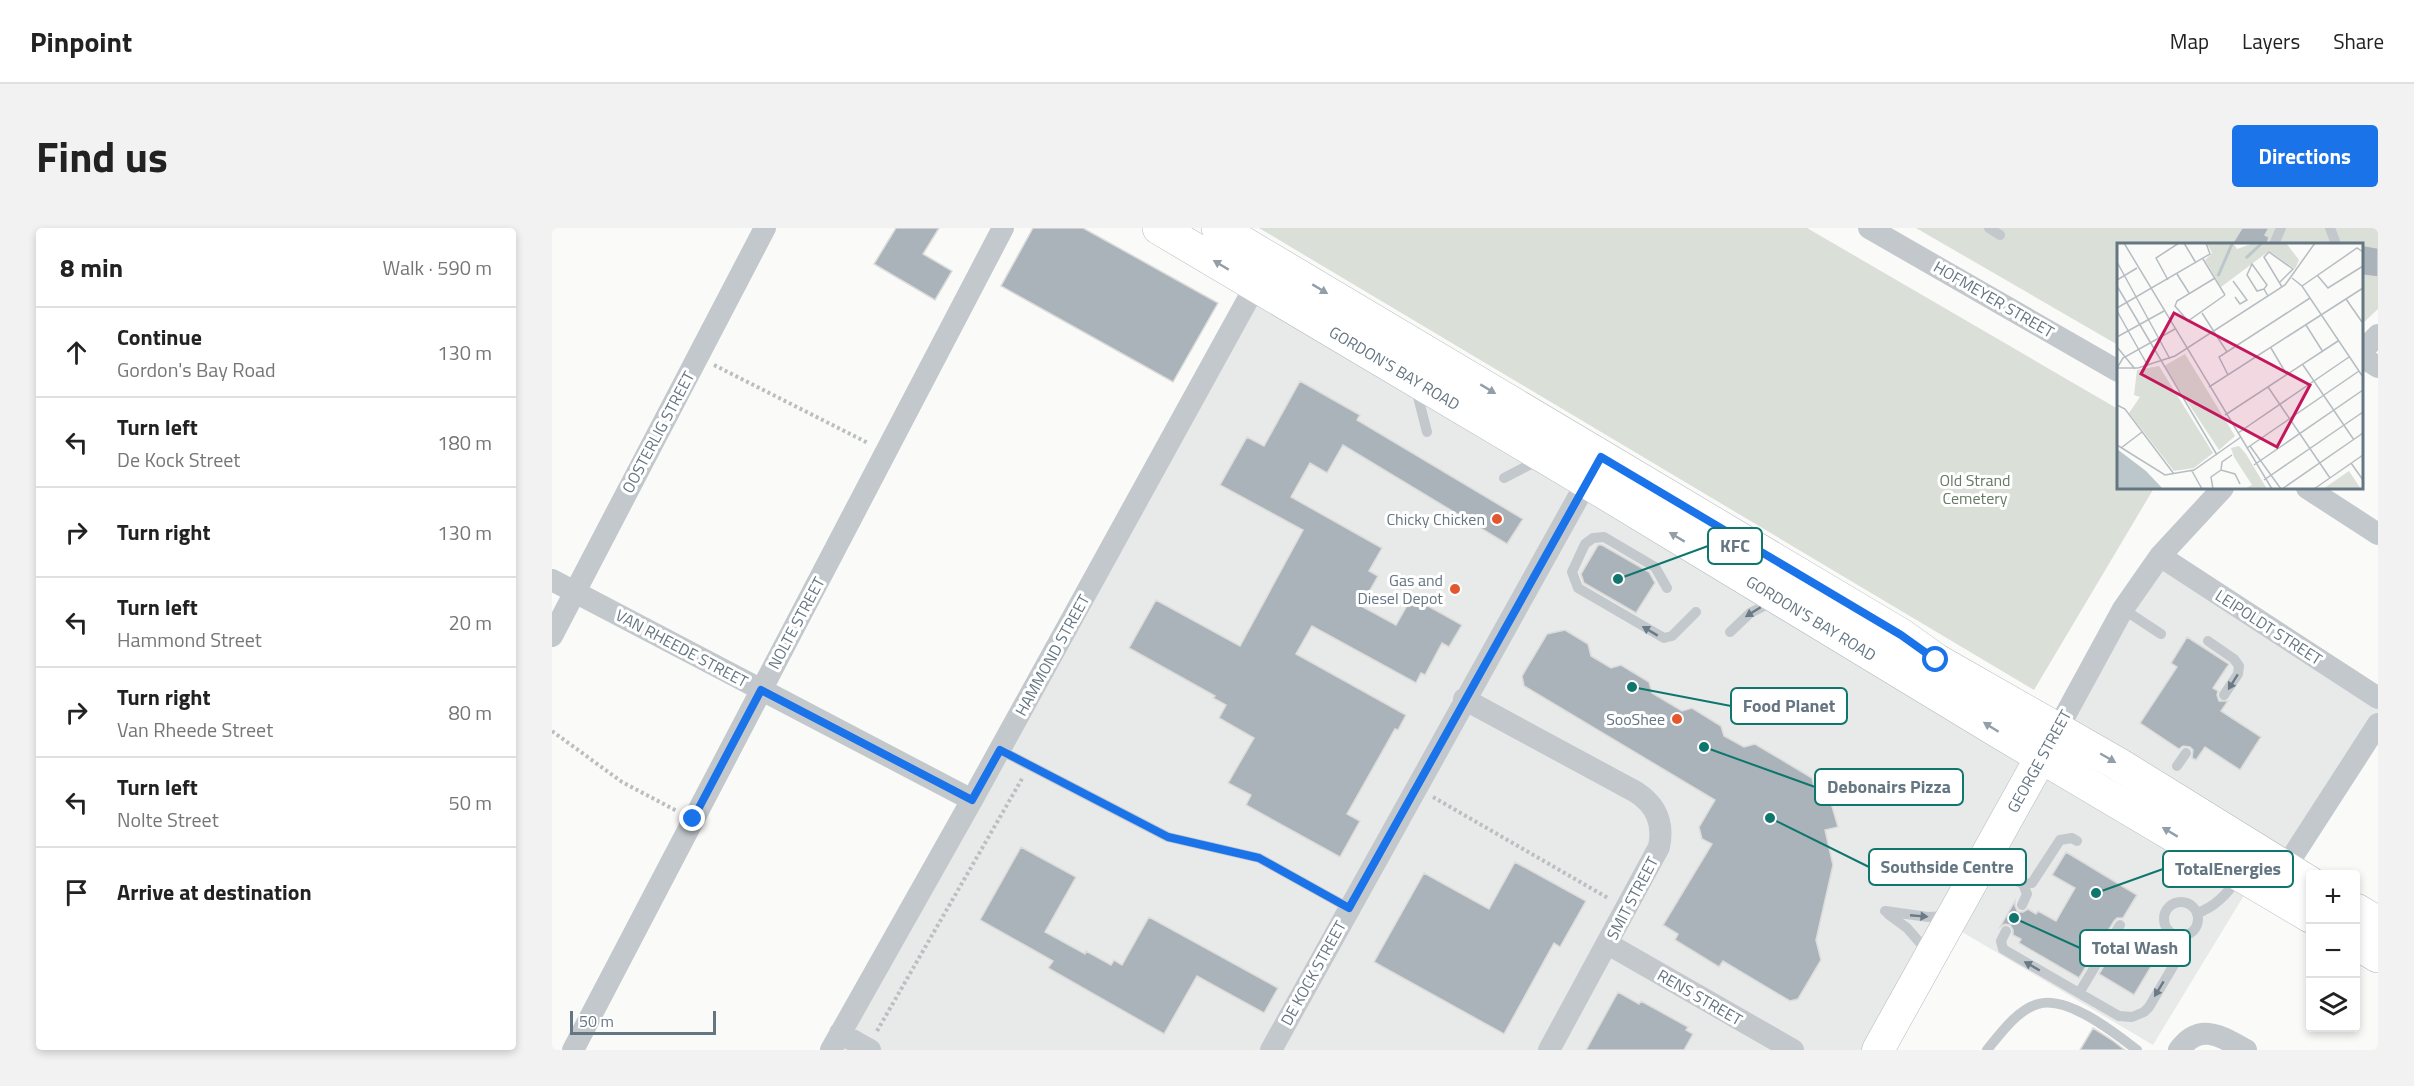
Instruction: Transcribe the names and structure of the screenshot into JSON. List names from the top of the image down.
{
  "streets": {
    "main road": ["GORDON'S BAY ROAD"],
    "street": [
      "HOFMEYER STREET",
      "OOSTERLIG STREET",
      "NOLTE STREET",
      "LEIPOLDT STREET",
      "VAN RHEEDE STREET",
      "HAMMOND STREET",
      "GEORGE STREET",
      "SMIT STREET",
      "DE KOCK STREET",
      "RENS STREET"
    ]
  },
  "crossings": [
    ["GORDON'S BAY ROAD", "HAMMOND STREET"],
    ["GORDON'S BAY ROAD", "GEORGE STREET"],
    ["GORDON'S BAY ROAD", "DE KOCK STREET"],
    ["OOSTERLIG STREET", "VAN RHEEDE STREET"],
    ["NOLTE STREET", "VAN RHEEDE STREET"],
    ["LEIPOLDT STREET", "GEORGE STREET"],
    ["VAN RHEEDE STREET", "HAMMOND STREET"],
    ["SMIT STREET", "DE KOCK STREET"],
    ["SMIT STREET", "RENS STREET"]
  ],
  "parks": ["Old Strand Cemetery"],
  "places": [
    "Chicky Chicken",
    "KFC",
    "Gas and Diesel Depot",
    "Food Planet",
    "SooShee",
    "Debonairs Pizza",
    "Southside Centre",
    "TotalEnergies",
    "Total Wash"
  ],
  "scale_bar": "50 m",
  "page": {
    "header": "Pinpoint",
    "nav": ["Map", "Layers", "Share"],
    "title": "Find us",
    "buttons": "Directions",
    "heading": ["8 min", "Walk · 590 m"],
    "list": [
      ["Continue", "Gordon's Bay Road", "130 m"],
      ["Turn left", "De Kock Street", "180 m"],
      ["Turn right", "130 m"],
      ["Turn left", "Hammond Street", "20 m"],
      ["Turn right", "Van Rheede Street", "80 m"],
      ["Turn left", "Nolte Street", "50 m"],
      "Arrive at destination"
    ],
    "map_buttons": ["+", "−"],
    "scale": "50 m"
  }
}
